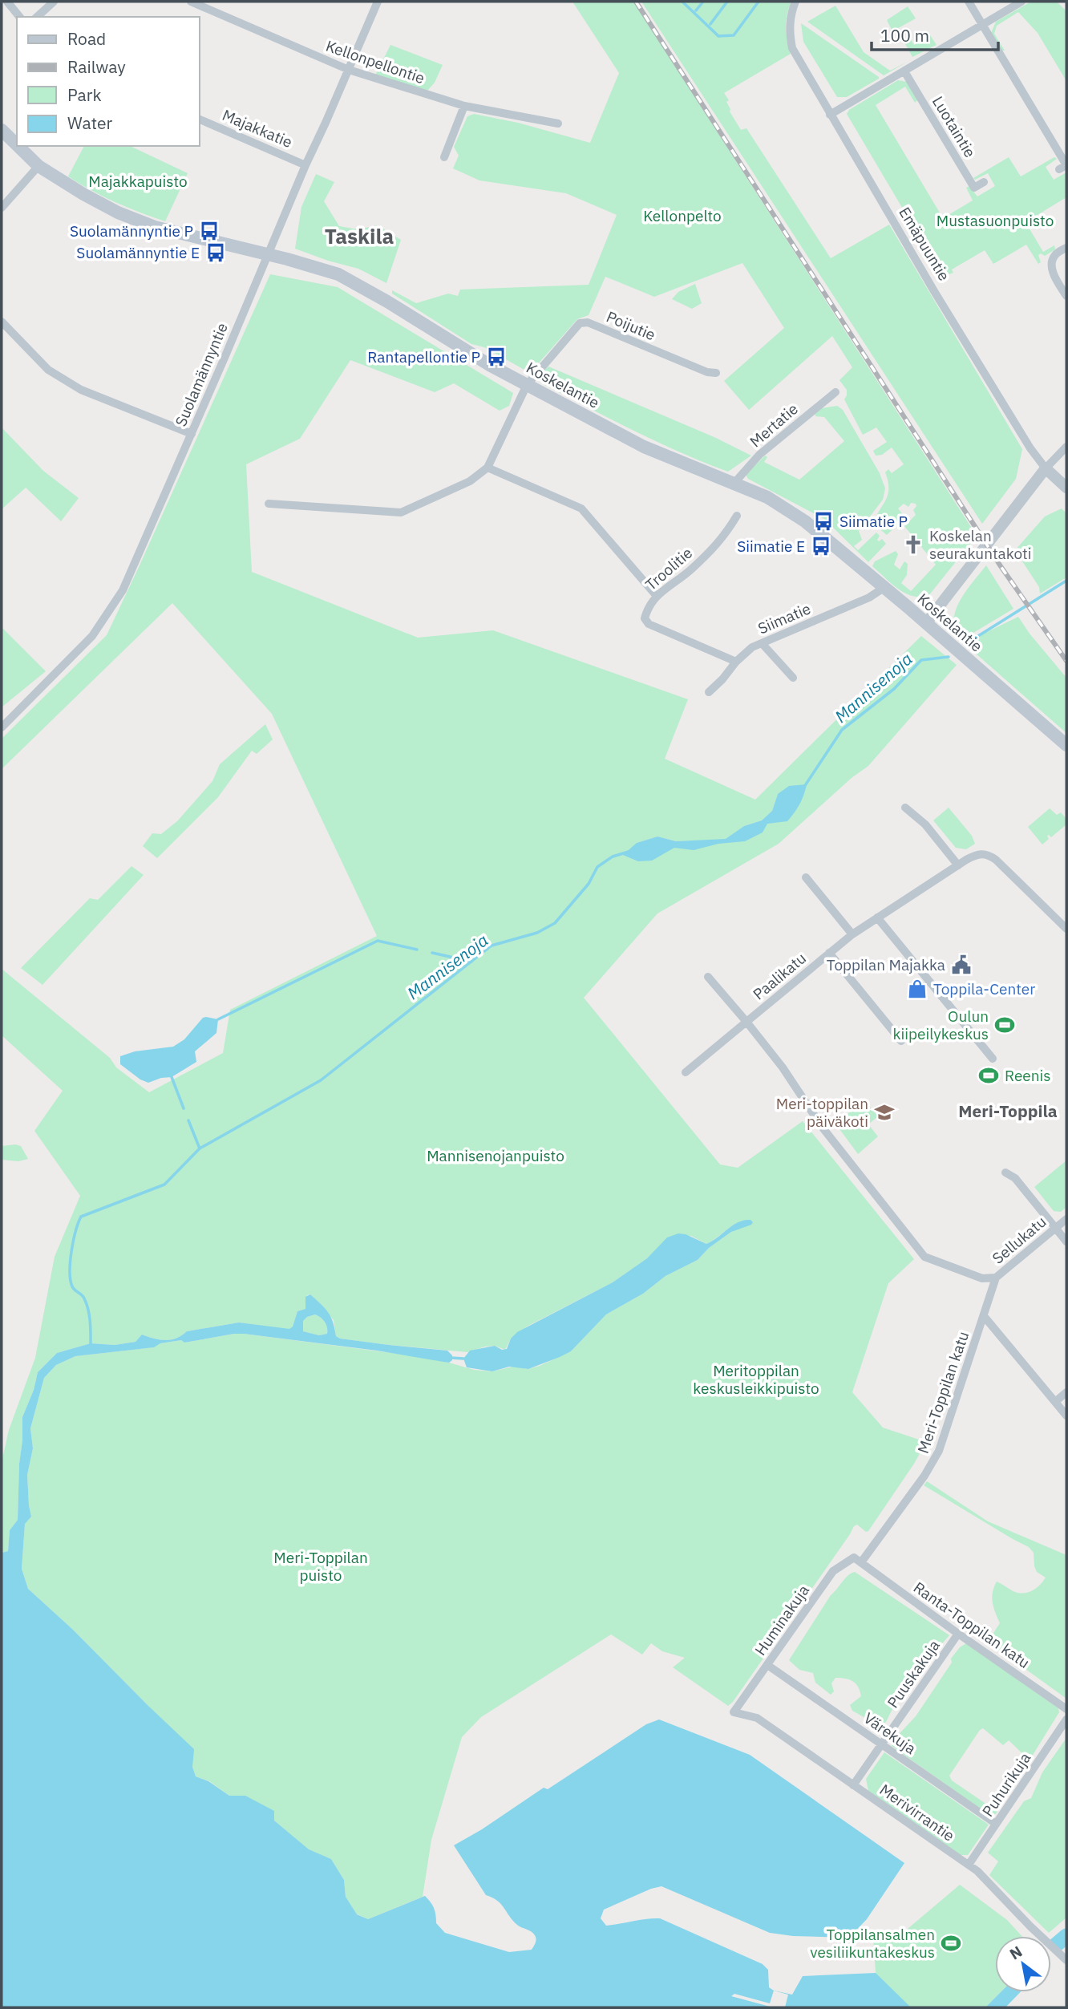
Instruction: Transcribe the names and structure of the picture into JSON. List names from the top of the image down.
{
  "streets": {
    "main road": ["Koskelantie"],
    "street": [
      "Kellonpellontie",
      "Luotaintie",
      "Majakkatie",
      "Emäpuuntie",
      "Poijutie",
      "Suolamännyntie",
      "Mertatie",
      "Troolitie",
      "Siimatie",
      "Paalikatu",
      "Sellukatu",
      "Meri-Toppilan katu",
      "Huminakuja",
      "Ranta-Toppilan katu",
      "Puuskakuja",
      "Värekuja",
      "Puhurikuja",
      "Merivirrantie"
    ]
  },
  "crossings": [
    ["Kellonpellontie", "Suolamännyntie"],
    ["Majakkatie", "Suolamännyntie"],
    ["Poijutie", "Koskelantie"],
    ["Suolamännyntie", "Koskelantie"],
    ["Koskelantie", "Mertatie"],
    ["Koskelantie", "Siimatie"],
    ["Troolitie", "Siimatie"],
    ["Paalikatu", "Sellukatu"],
    ["Sellukatu", "Meri-Toppilan katu"],
    ["Meri-Toppilan katu", "Huminakuja"],
    ["Meri-Toppilan katu", "Ranta-Toppilan katu"],
    ["Huminakuja", "Ranta-Toppilan katu"],
    ["Huminakuja", "Värekuja"],
    ["Huminakuja", "Merivirrantie"],
    ["Ranta-Toppilan katu", "Puuskakuja"],
    ["Puuskakuja", "Värekuja"],
    ["Puuskakuja", "Merivirrantie"],
    ["Värekuja", "Puhurikuja"],
    ["Puhurikuja", "Merivirrantie"]
  ],
  "districts": ["Taskila", "Meri-Toppila"],
  "water": ["Mannisenoja"],
  "parks": [
    "Majakkapuisto",
    "Kellonpelto",
    "Mustasuonpuisto",
    "Mannisenojanpuisto",
    "Meritoppilan keskusleikkipuisto",
    "Meri-Toppilan puisto"
  ],
  "places": {
    "bus stop": [
      "Suolamännyntie P",
      "Suolamännyntie E",
      "Rantapellontie P",
      "Siimatie P",
      "Siimatie E"
    ],
    "church": ["Koskelan seurakuntakoti"],
    "public building": ["Toppilan Majakka"],
    "shop": ["Toppila-Center"],
    "sports": ["Oulun kiipeilykeskus", "Reenis", "Toppilansalmen vesiliikuntakeskus"],
    "school or university": ["Meri-toppilan päiväkoti"]
  },
  "legend": [
    "Road",
    "Railway",
    "Park",
    "Water"
  ],
  "scale_bar": "100 m",
  "north": "top left"
}
